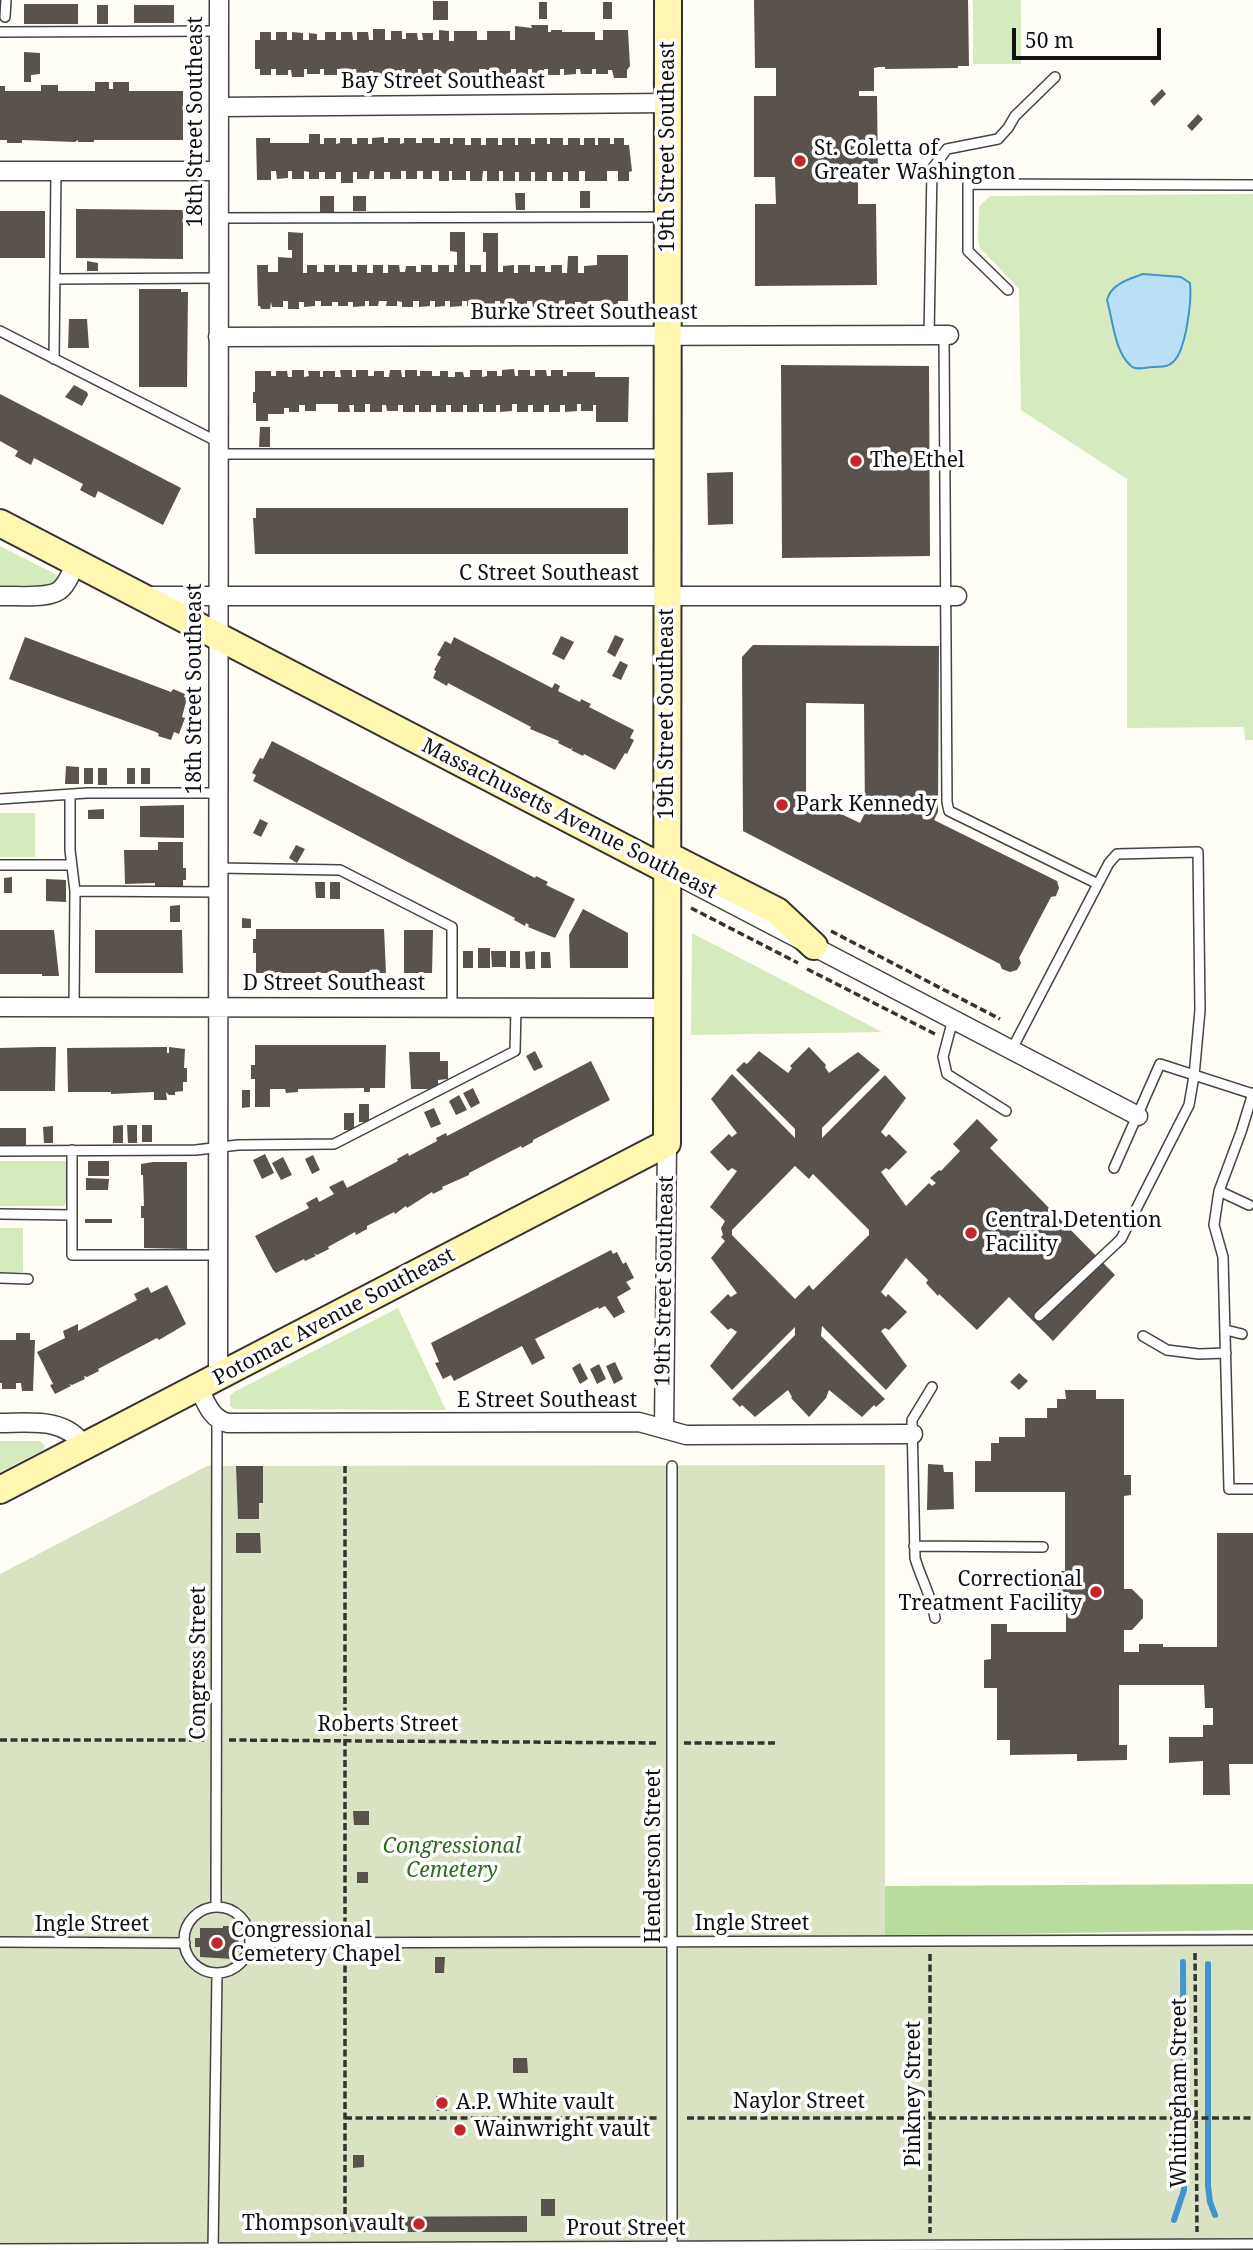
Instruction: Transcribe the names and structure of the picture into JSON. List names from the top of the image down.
{
  "streets": {
    "main road": ["19th Street Southeast", "Massachusetts Avenue Southeast", "Potomac Avenue Southeast"],
    "street": [
      "Bay Street Southeast",
      "18th Street Southeast",
      "Burke Street Southeast",
      "C Street Southeast",
      "D Street Southeast",
      "E Street Southeast"
    ],
    "lane": [
      "Congress Street",
      "Henderson Street",
      "Ingle Street",
      "Prout Street"
    ],
    "path": [
      "Roberts Street",
      "Whitingham Street",
      "Pinkney Street",
      "Naylor Street"
    ]
  },
  "crossings": [
    ["Bay Street Southeast", "18th Street Southeast"],
    ["Bay Street Southeast", "19th Street Southeast"],
    ["18th Street Southeast", "Burke Street Southeast"],
    ["18th Street Southeast", "C Street Southeast"],
    ["18th Street Southeast", "Massachusetts Avenue Southeast"],
    ["18th Street Southeast", "D Street Southeast"],
    ["18th Street Southeast", "Potomac Avenue Southeast"],
    ["19th Street Southeast", "Burke Street Southeast"],
    ["19th Street Southeast", "C Street Southeast"],
    ["19th Street Southeast", "Massachusetts Avenue Southeast"],
    ["19th Street Southeast", "D Street Southeast"],
    ["19th Street Southeast", "Potomac Avenue Southeast"],
    ["19th Street Southeast", "E Street Southeast"],
    ["C Street Southeast", "Massachusetts Avenue Southeast"],
    ["E Street Southeast", "Congress Street"],
    ["Congress Street", "Roberts Street"],
    ["Congress Street", "Ingle Street"],
    ["Roberts Street", "Henderson Street"],
    ["Henderson Street", "Ingle Street"],
    ["Henderson Street", "Naylor Street"],
    ["Henderson Street", "Prout Street"],
    ["Ingle Street", "Whitingham Street"],
    ["Ingle Street", "Pinkney Street"],
    ["Whitingham Street", "Naylor Street"],
    ["Whitingham Street", "Prout Street"],
    ["Pinkney Street", "Naylor Street"],
    ["Pinkney Street", "Prout Street"]
  ],
  "parks": ["Congressional Cemetery"],
  "places": [
    "St. Coletta of Greater Washington",
    "The Ethel",
    "Park Kennedy",
    "Central Detention Facility",
    "Correctional Treatment Facility",
    "Congressional Cemetery Chapel",
    "A.P. White vault",
    "Wainwright vault",
    "Thompson vault"
  ],
  "scale_bar": "50 m"
}
